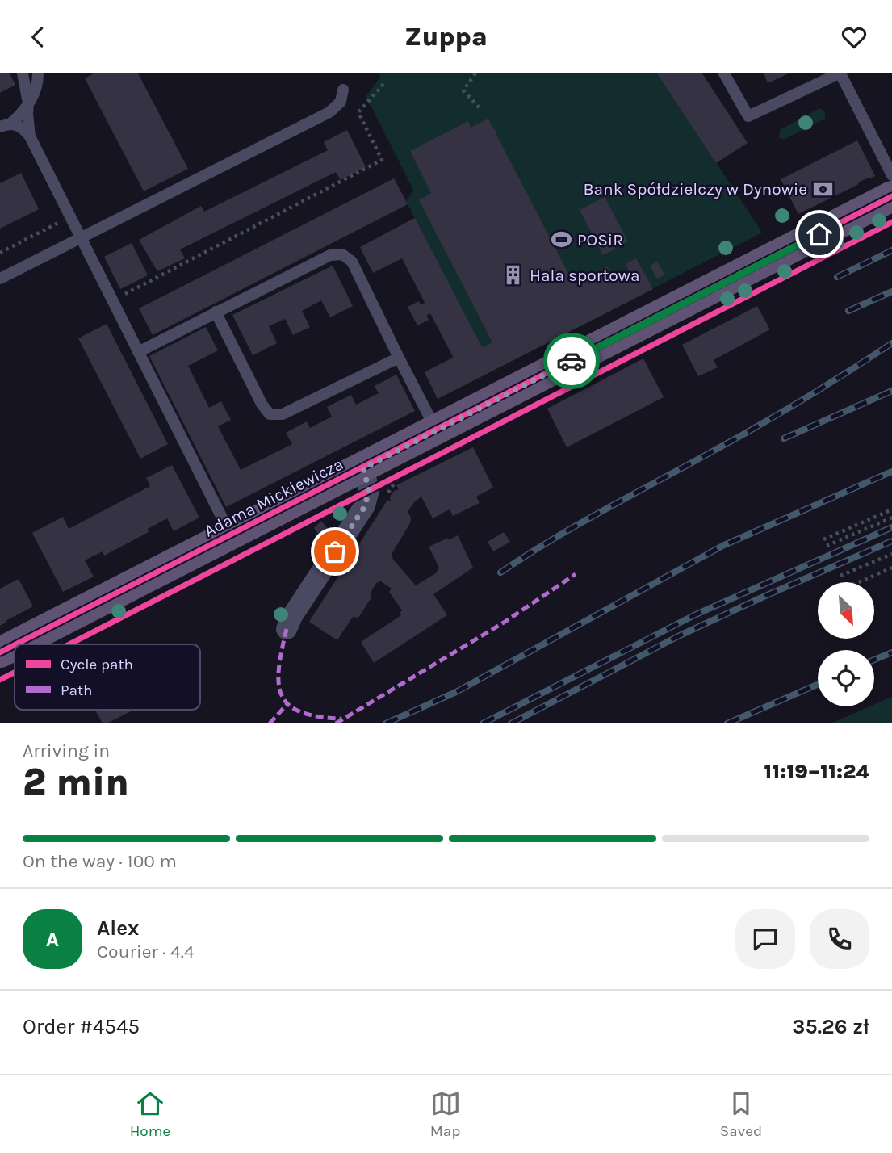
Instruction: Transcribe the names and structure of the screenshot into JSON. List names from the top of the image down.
{
  "streets": {
    "main road": ["Adama Mickiewicza"]
  },
  "places": {
    "bank": ["Bank Spółdzielczy w Dynowie"],
    "sports": ["POSiR"],
    "building": ["Hala sportowa"]
  },
  "legend": ["Cycle path", "Path"],
  "north": "bottom right",
  "page": {
    "header": "Zuppa",
    "heading": ["2 min", "Arriving in", "11:19–11:24"],
    "panel": [
      "Alex",
      "Courier · 4.4",
      "Order #4545",
      "35.26 zł"
    ],
    "bar": "On the way · 100 m",
    "round": "A",
    "tabs": ["Home", "Map", "Saved"]
  }
}
